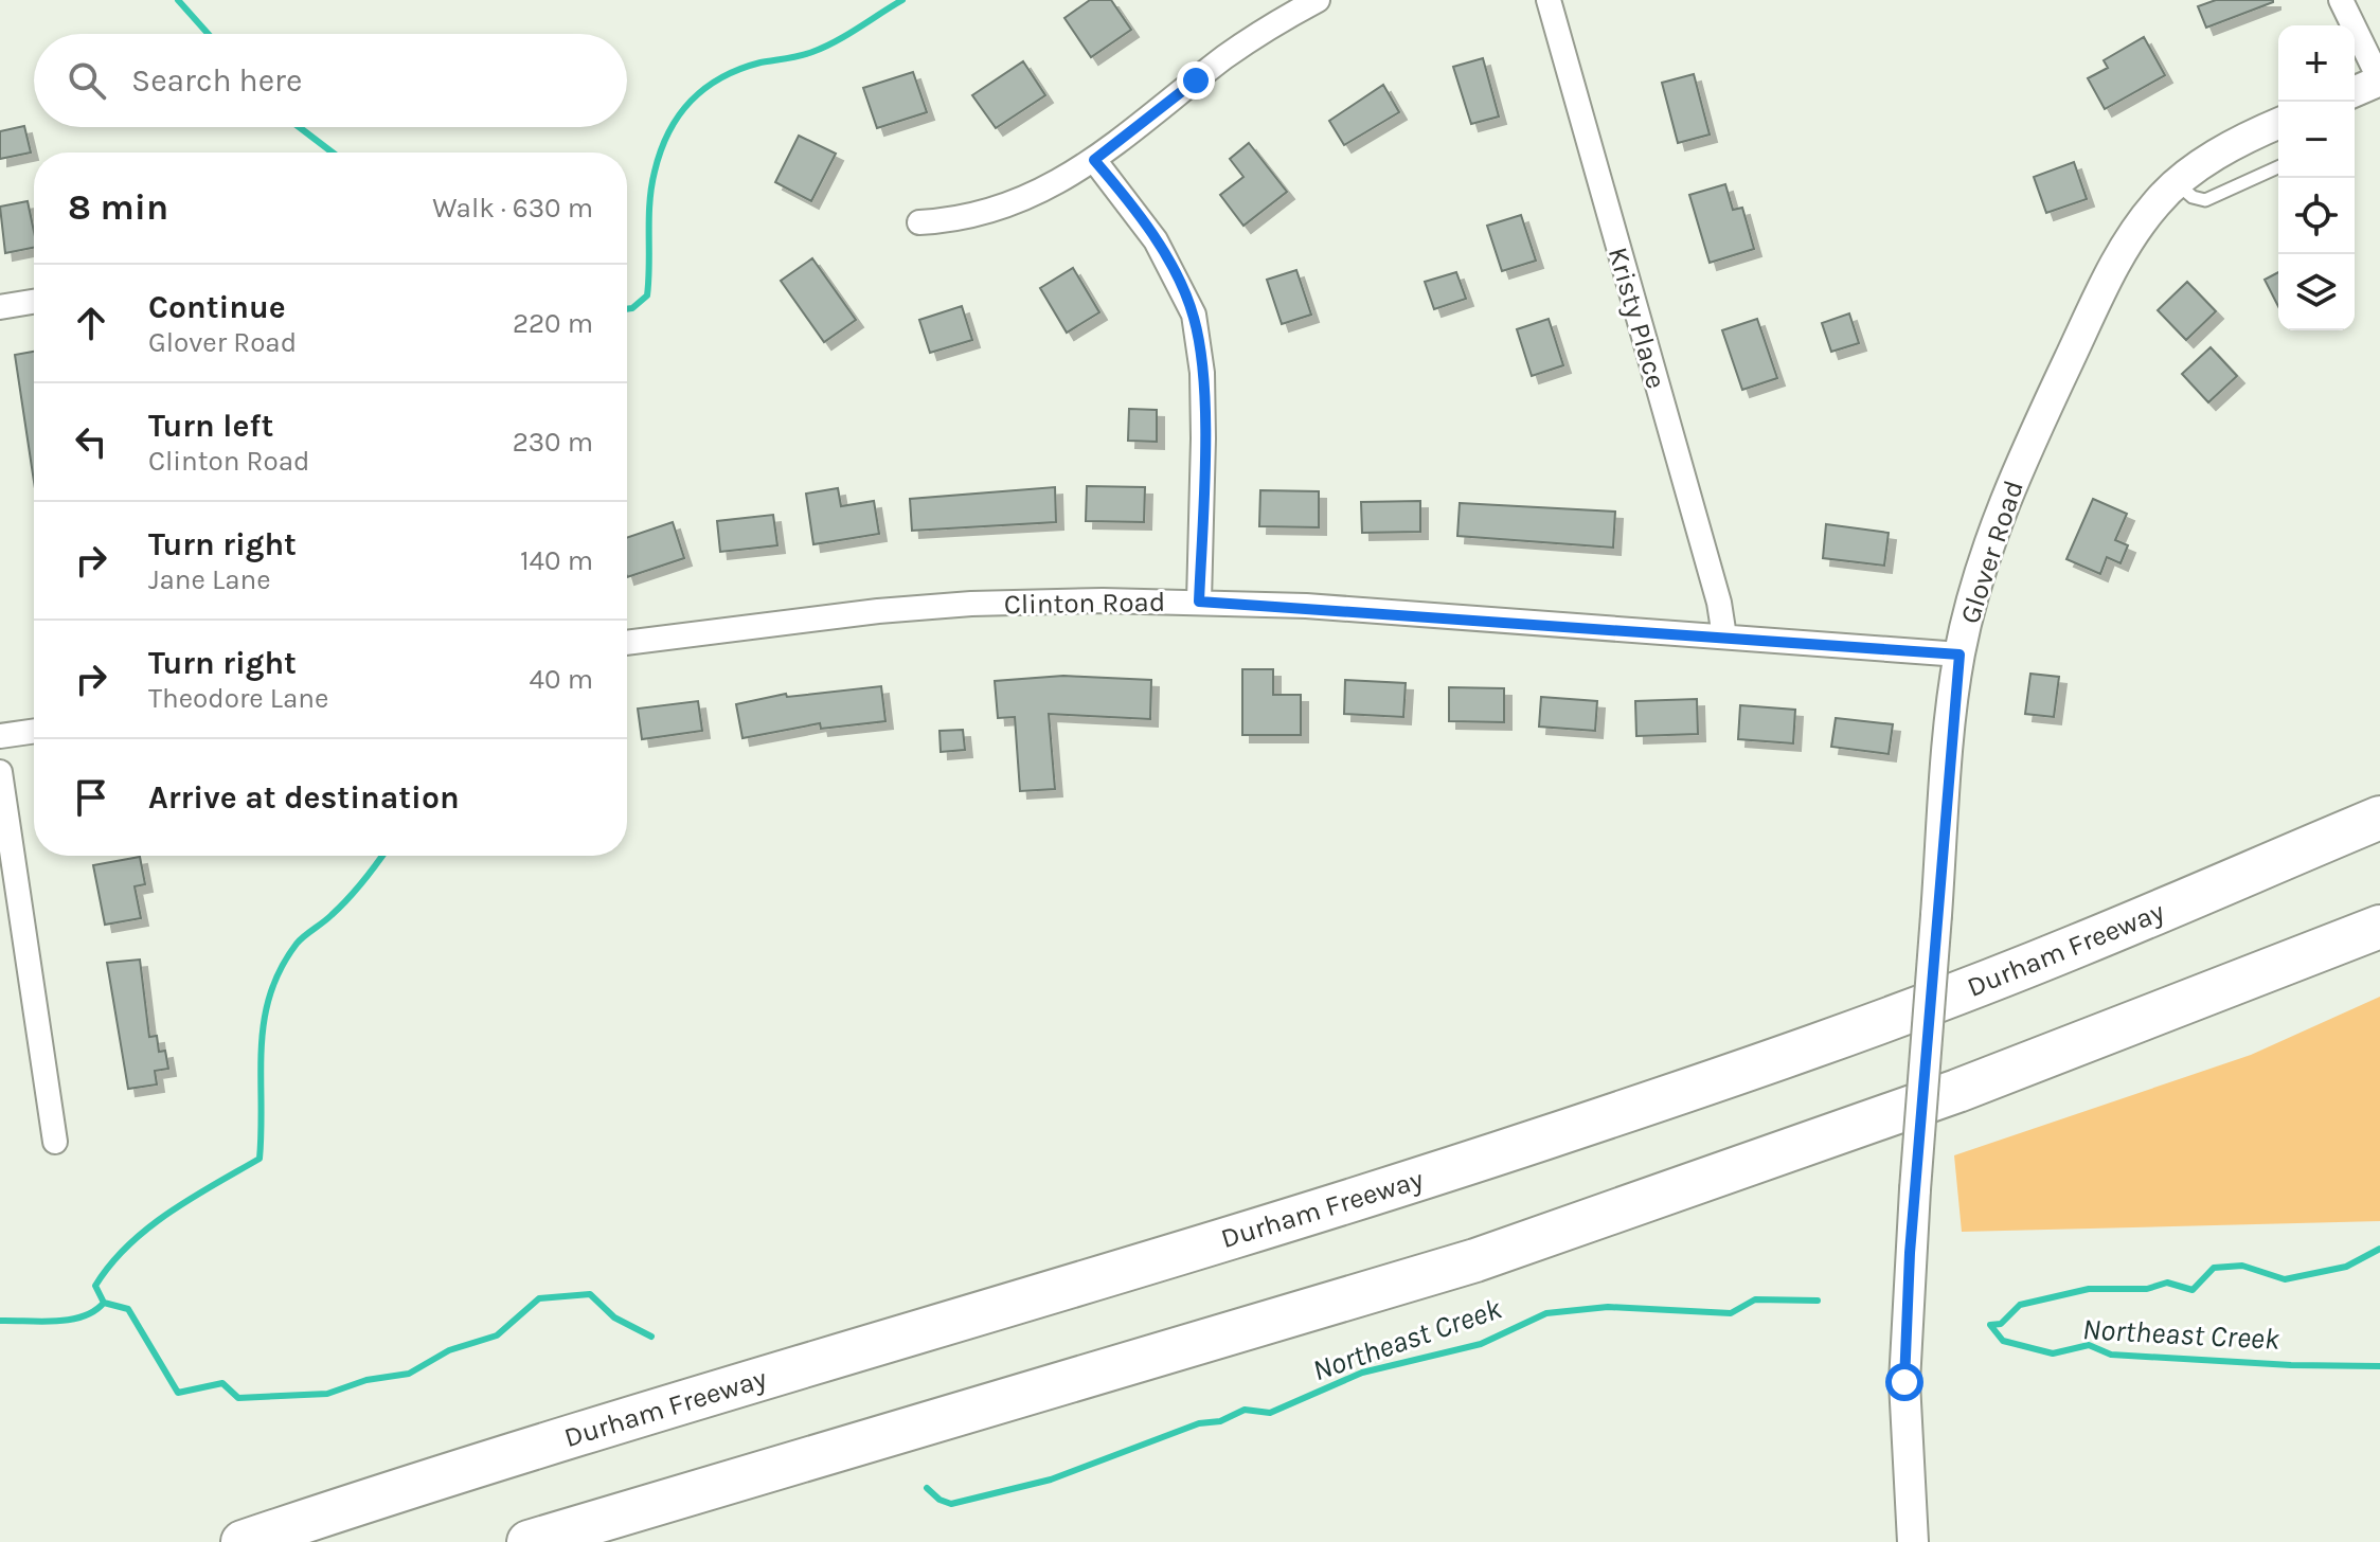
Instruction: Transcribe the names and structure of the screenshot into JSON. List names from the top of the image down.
{
  "streets": {
    "highway": ["Durham Freeway"],
    "street": ["Kristy Place", "Glover Road", "Clinton Road"]
  },
  "crossings": [
    ["Kristy Place", "Clinton Road"],
    ["Glover Road", "Clinton Road"]
  ],
  "water": ["Northeast Creek"],
  "page": {
    "map_buttons": ["+", "−"],
    "search": "Search here",
    "heading": ["8 min", "Walk · 630 m"],
    "list": [
      ["Continue", "Glover Road", "220 m"],
      ["Turn left", "Clinton Road", "230 m"],
      ["Turn right", "Jane Lane", "140 m"],
      ["Turn right", "Theodore Lane", "40 m"],
      "Arrive at destination"
    ]
  }
}
